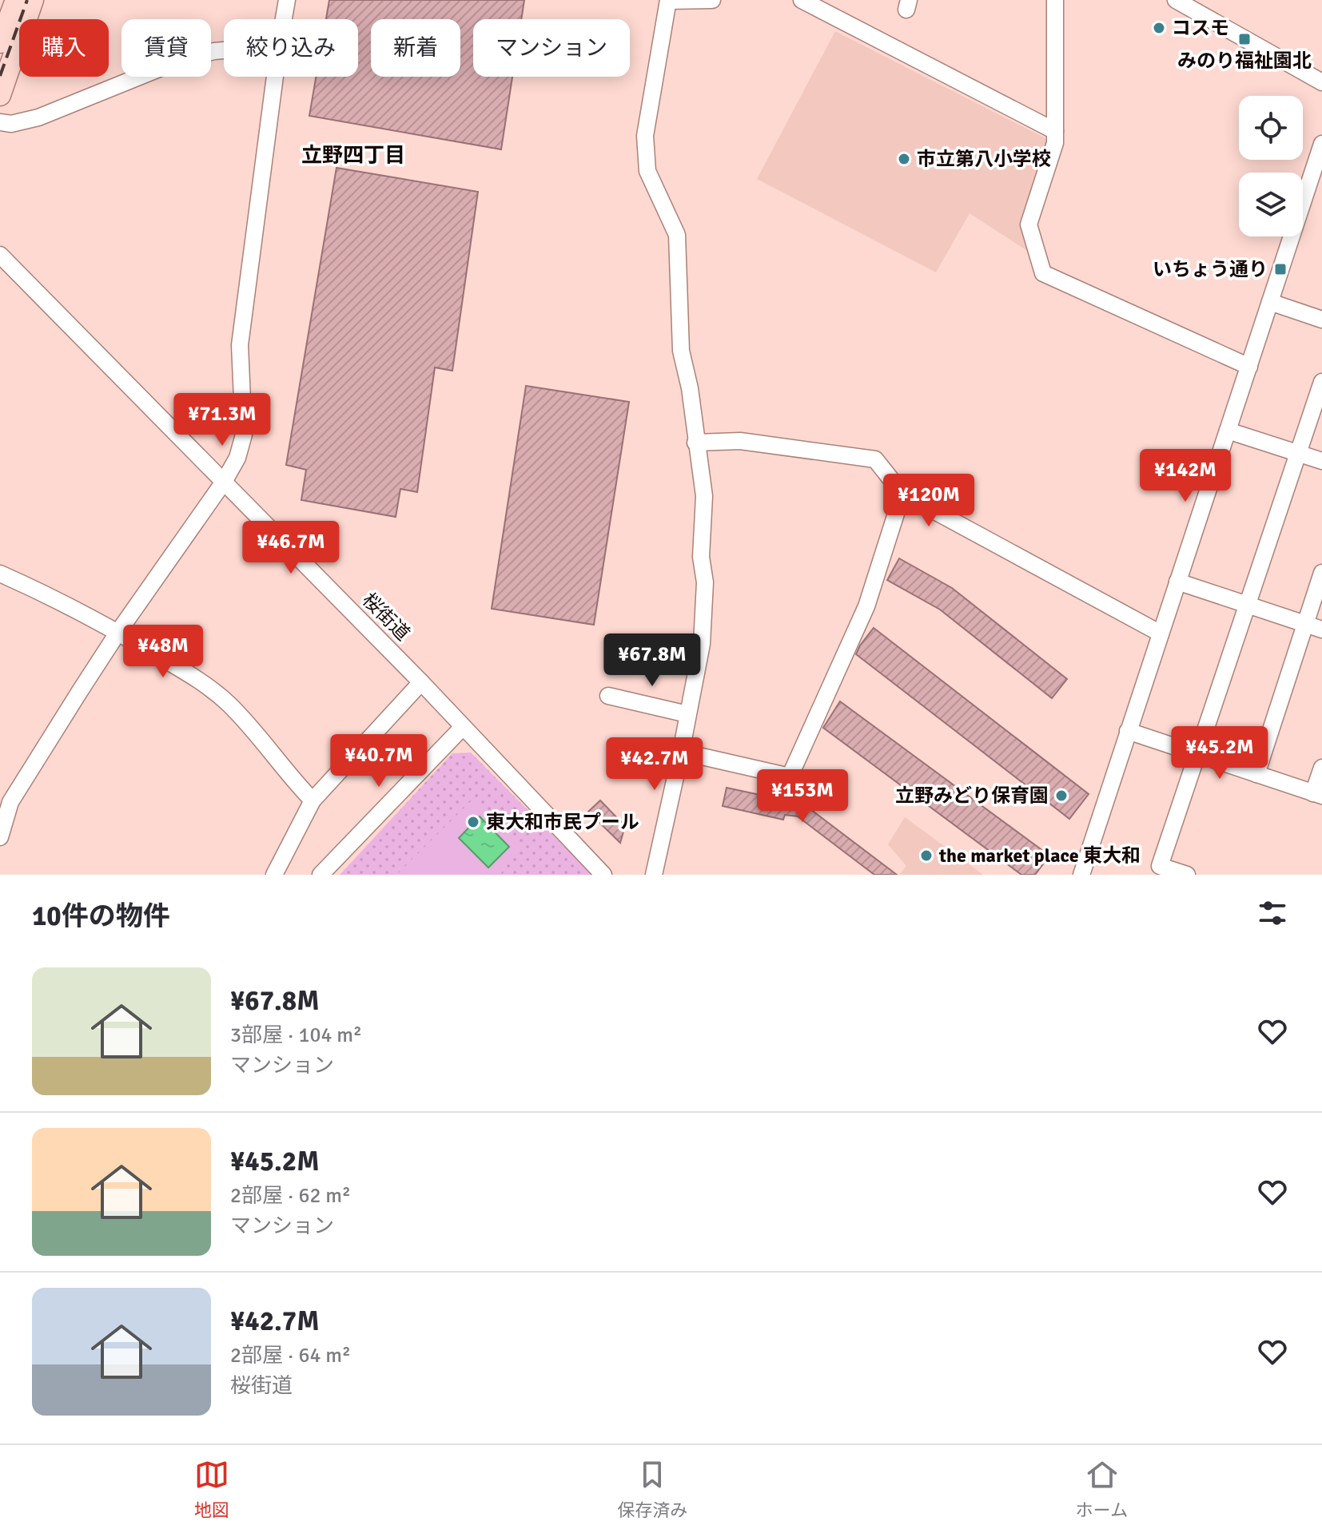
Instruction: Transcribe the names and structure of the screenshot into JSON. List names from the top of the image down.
{
  "streets": {
    "street": ["桜街道"]
  },
  "districts": ["立野四丁目"],
  "places": {
    "other": [
      "コスモ",
      "市立第八小学校",
      "立野みどり保育園",
      "東大和市民プール",
      "the market place 東大和"
    ],
    "transit": ["みのり福祉園北", "いちょう通り"]
  },
  "page": {
    "chip": [
      "購入",
      "賃貸",
      "絞り込み",
      "新着",
      "マンション"
    ],
    "price": [
      "¥71.3M",
      "¥142M",
      "¥120M",
      "¥46.7M",
      "¥48M",
      "¥67.8M",
      "¥45.2M",
      "¥40.7M",
      "¥42.7M",
      "¥153M"
    ],
    "heading": "10件の物件",
    "list": [
      {
        "name": "¥67.8M",
        "note": "3部屋 · 104 m² · マンション"
      },
      {
        "name": "¥45.2M",
        "note": "2部屋 · 62 m² · マンション"
      },
      {
        "name": "¥42.7M",
        "note": "2部屋 · 64 m² · 桜街道"
      }
    ],
    "tabs": ["地図", "保存済み", "ホーム"]
  }
}
